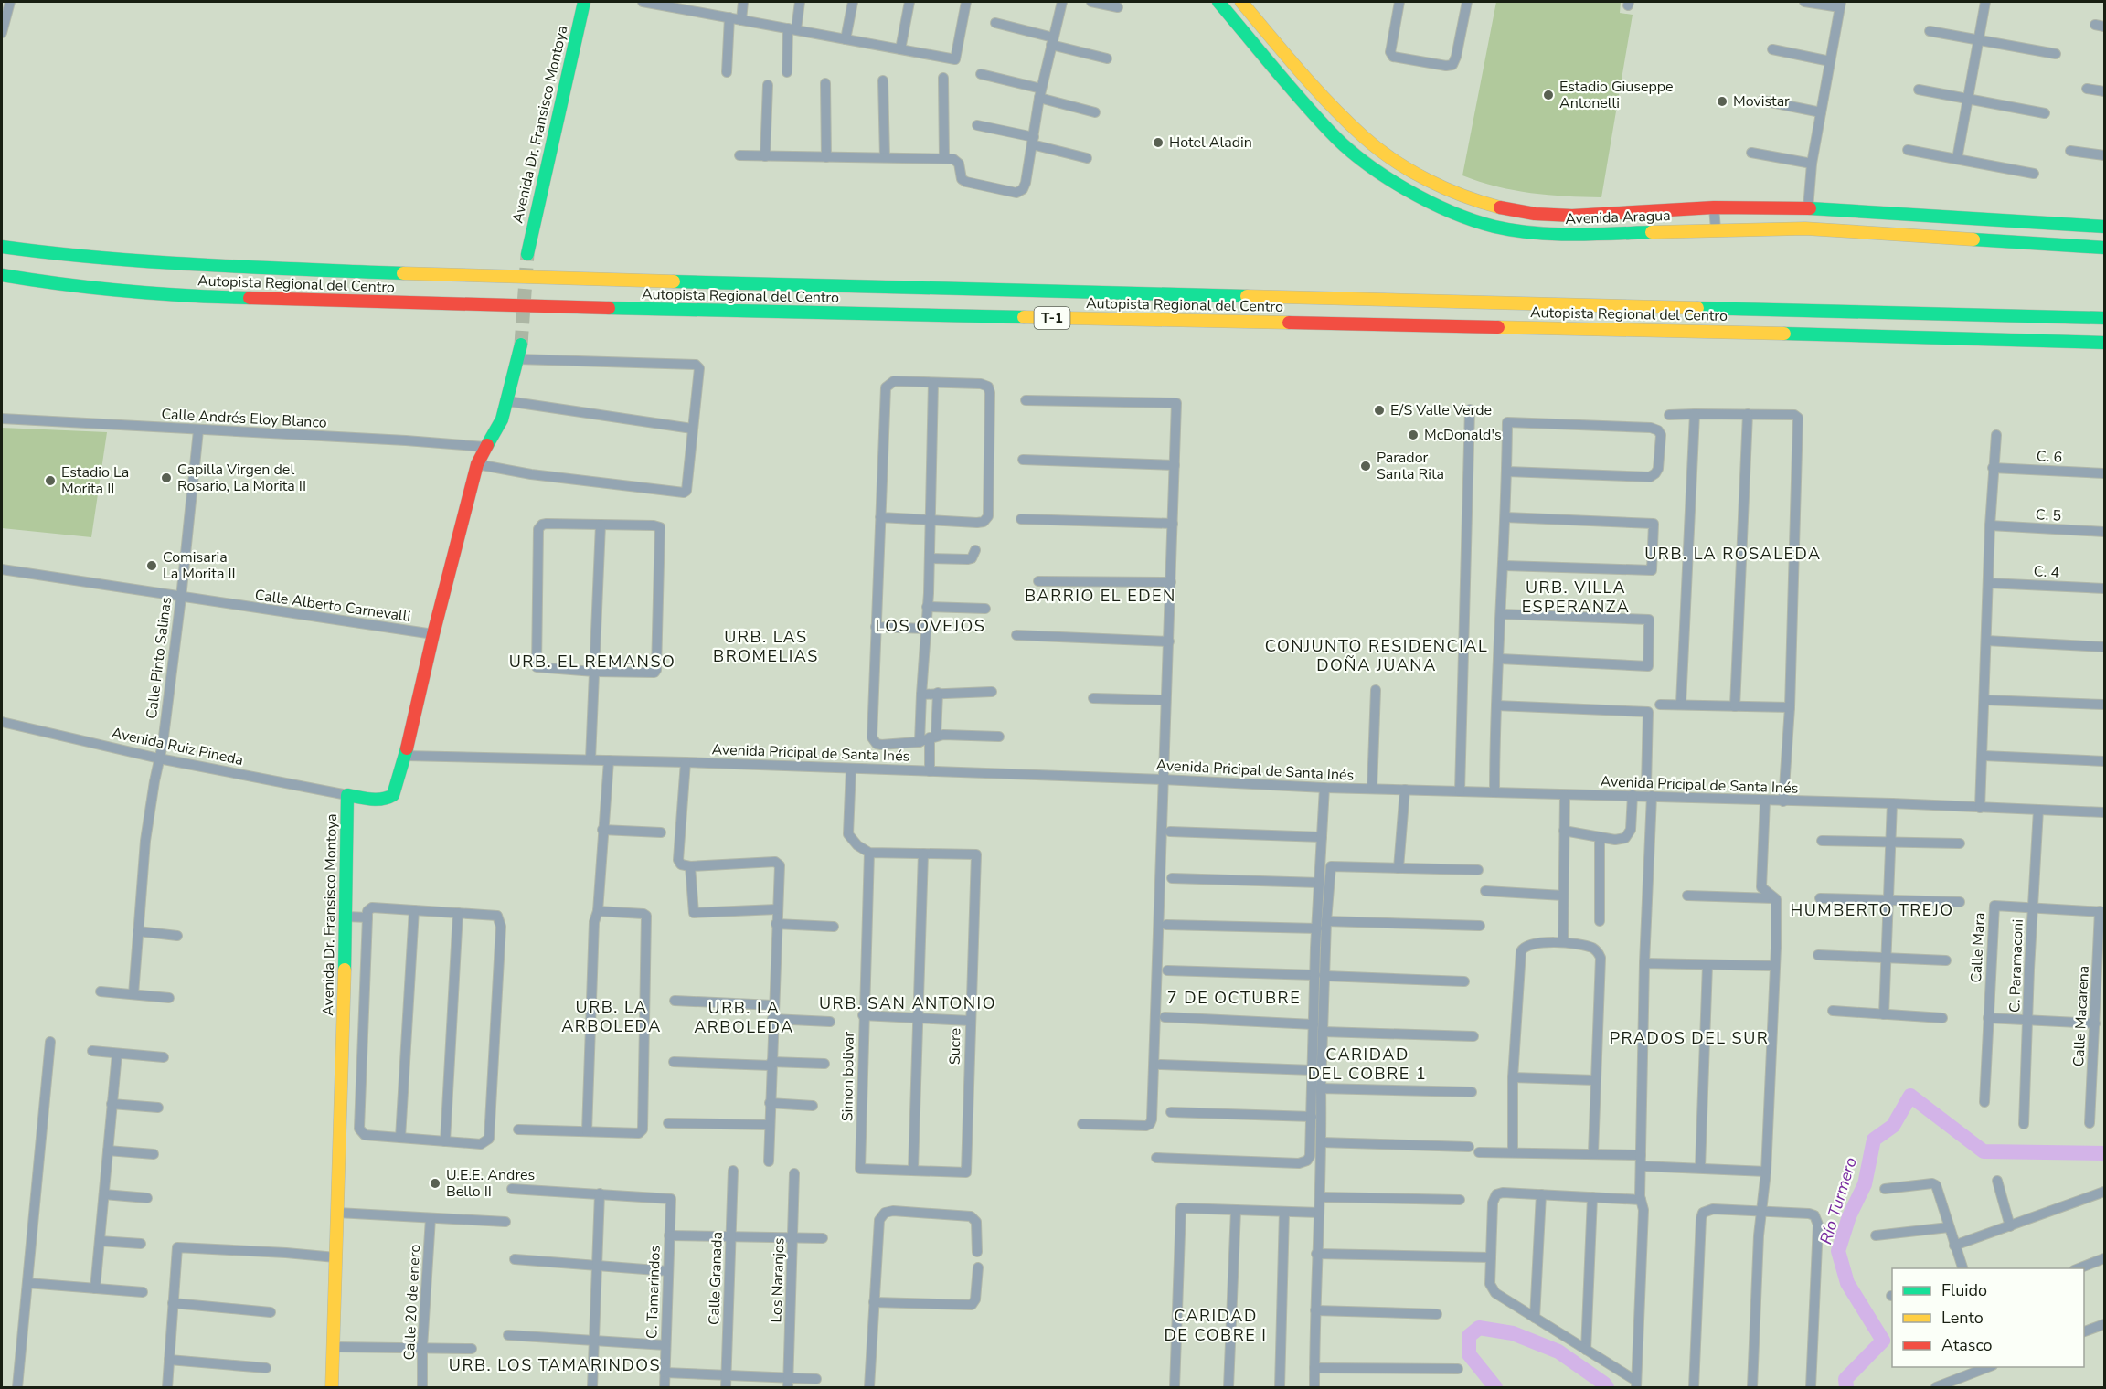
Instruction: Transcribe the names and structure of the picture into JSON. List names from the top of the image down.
{
  "streets": {
    "main road": [
      "Avenida Dr. Fransisco Montoya",
      "Avenida Aragua",
      "Autopista Regional del Centro",
      "T-1"
    ],
    "street": [
      "Calle Andrés Eloy Blanco",
      "C. 6",
      "C. 5",
      "C. 4",
      "Calle Alberto Carnevalli",
      "Calle Pinto Salinas",
      "Avenida Ruiz Pineda",
      "Avenida Pricipal de Santa Inés",
      "Calle Mara",
      "C. Paramaconi",
      "Calle Macarena",
      "Sucre",
      "Simon bolivar",
      "Calle Granada",
      "Los Naranjos",
      "C. Tamarindos",
      "Calle 20 de enero"
    ]
  },
  "crossings": [
    ["Avenida Dr. Fransisco Montoya", "Calle Andrés Eloy Blanco"],
    ["Avenida Dr. Fransisco Montoya", "Calle Alberto Carnevalli"],
    ["Avenida Dr. Fransisco Montoya", "Avenida Ruiz Pineda"],
    ["Avenida Dr. Fransisco Montoya", "Avenida Pricipal de Santa Inés"],
    ["Calle Andrés Eloy Blanco", "Calle Pinto Salinas"],
    ["Calle Alberto Carnevalli", "Calle Pinto Salinas"],
    ["Calle Pinto Salinas", "Avenida Ruiz Pineda"],
    ["Avenida Pricipal de Santa Inés", "C. Paramaconi"],
    ["Calle Mara", "C. Paramaconi"],
    ["Calle Mara", "Calle Macarena"],
    ["Sucre", "Simon bolivar"]
  ],
  "districts": [
    "URB. LA ROSALEDA",
    "URB. VILLA ESPERANZA",
    "BARRIO EL EDEN",
    "LOS OVEJOS",
    "URB. LAS BROMELIAS",
    "CONJUNTO RESIDENCIAL DOÑA JUANA",
    "URB. EL REMANSO",
    "HUMBERTO TREJO",
    "7 DE OCTUBRE",
    "URB. SAN ANTONIO",
    "URB. LA ARBOLEDA",
    "URB. LA ARBOLEDA",
    "PRADOS DEL SUR",
    "CARIDAD DEL COBRE 1",
    "CARIDAD DE COBRE I",
    "URB. LOS TAMARINDOS"
  ],
  "water": ["Río Turmero"],
  "places": [
    "Estadio Giuseppe Antonelli",
    "Movistar",
    "Hotel Aladin",
    "E/S Valle Verde",
    "McDonald's",
    "Parador Santa Rita",
    "Capilla Virgen del Rosario, La Morita II",
    "Estadio La Morita II",
    "Comisaria La Morita II",
    "U.E.E. Andres Bello II"
  ],
  "legend": ["Fluido", "Lento", "Atasco"]
}
